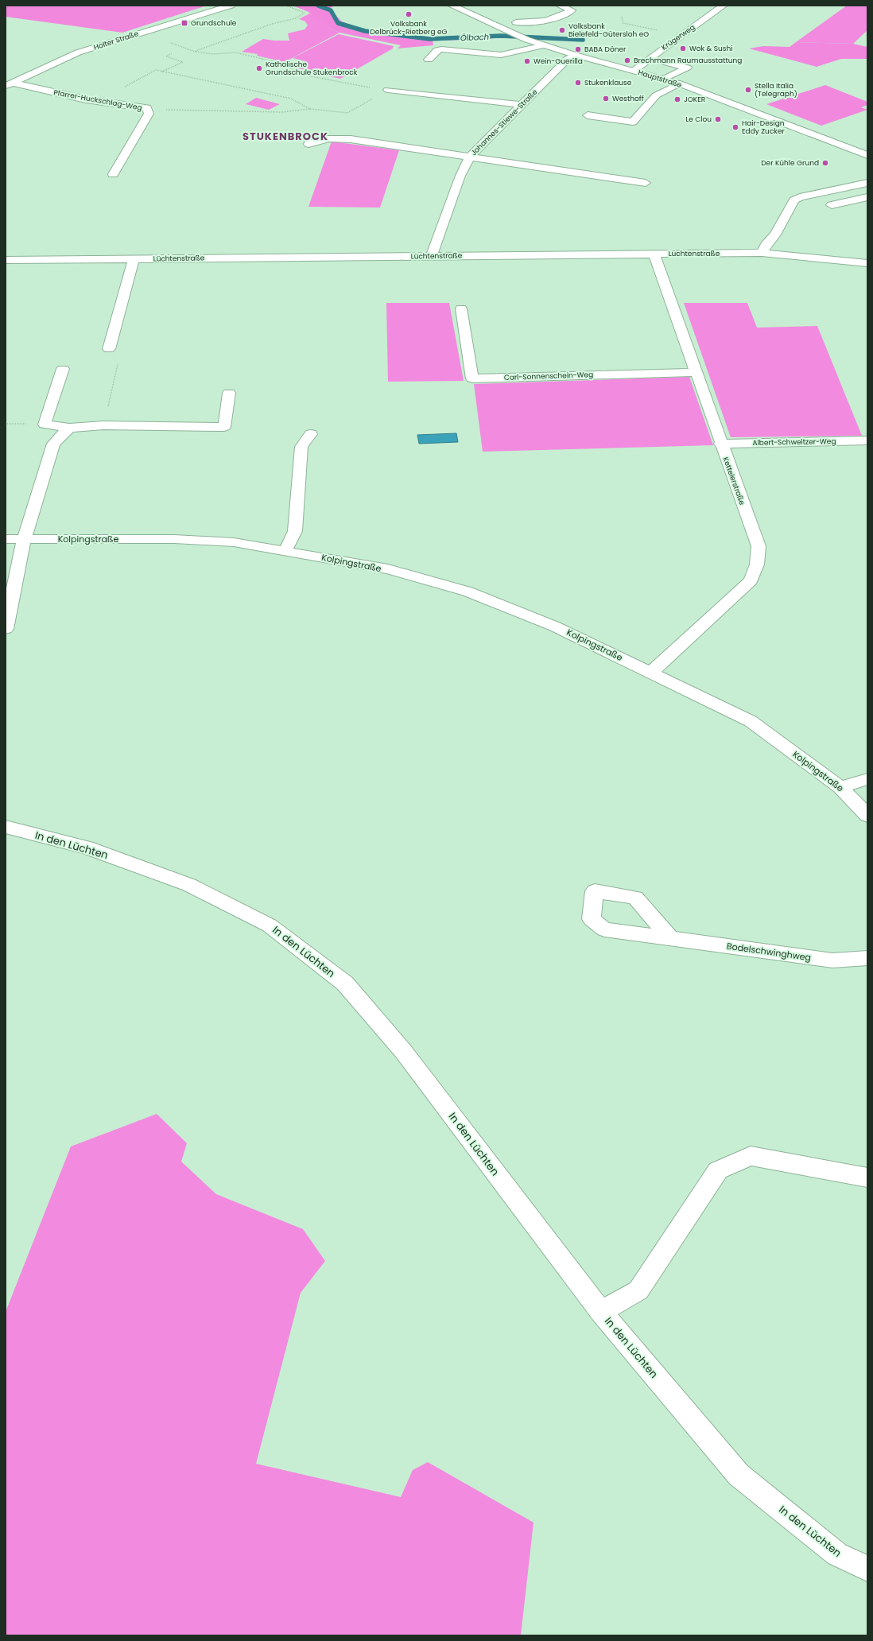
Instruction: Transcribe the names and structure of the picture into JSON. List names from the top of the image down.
{
  "streets": {
    "street": [
      "Krügerweg",
      "Holter Straße",
      "Hauptstraße",
      "Pfarrer-Huckschlag-Weg",
      "Johannes-Stiewe-Straße",
      "Lüchtenstraße",
      "Carl-Sonnenschein-Weg",
      "Albert-Schweitzer-Weg",
      "Kettelerstraße",
      "Kolpingstraße",
      "In den Lüchten",
      "Bodelschwinghweg"
    ]
  },
  "crossings": [
    ["Krügerweg", "Hauptstraße"],
    ["Holter Straße", "Pfarrer-Huckschlag-Weg"],
    ["Hauptstraße", "Johannes-Stiewe-Straße"],
    ["Johannes-Stiewe-Straße", "Lüchtenstraße"],
    ["Lüchtenstraße", "Kettelerstraße"],
    ["Carl-Sonnenschein-Weg", "Kettelerstraße"],
    ["Albert-Schweitzer-Weg", "Kettelerstraße"],
    ["Kettelerstraße", "Kolpingstraße"]
  ],
  "districts": ["STUKENBROCK"],
  "water": ["Ölbach"],
  "places": {
    "other": [
      "Volksbank Delbrück-Rietberg eG",
      "Volksbank Bielefeld-Gütersloh eG",
      "Wok & Sushi",
      "BABA Döner",
      "Brechmann Raumausstattung",
      "Wein-Guerilla",
      "Katholische Grundschule Stukenbrock",
      "Stukenklause",
      "Stella Italia (Telegraph)",
      "Westhoff",
      "JOKER",
      "Le Clou",
      "Hair-Design Eddy Zucker",
      "Der Kühle Grund"
    ],
    "transit": ["Grundschule"]
  }
}
